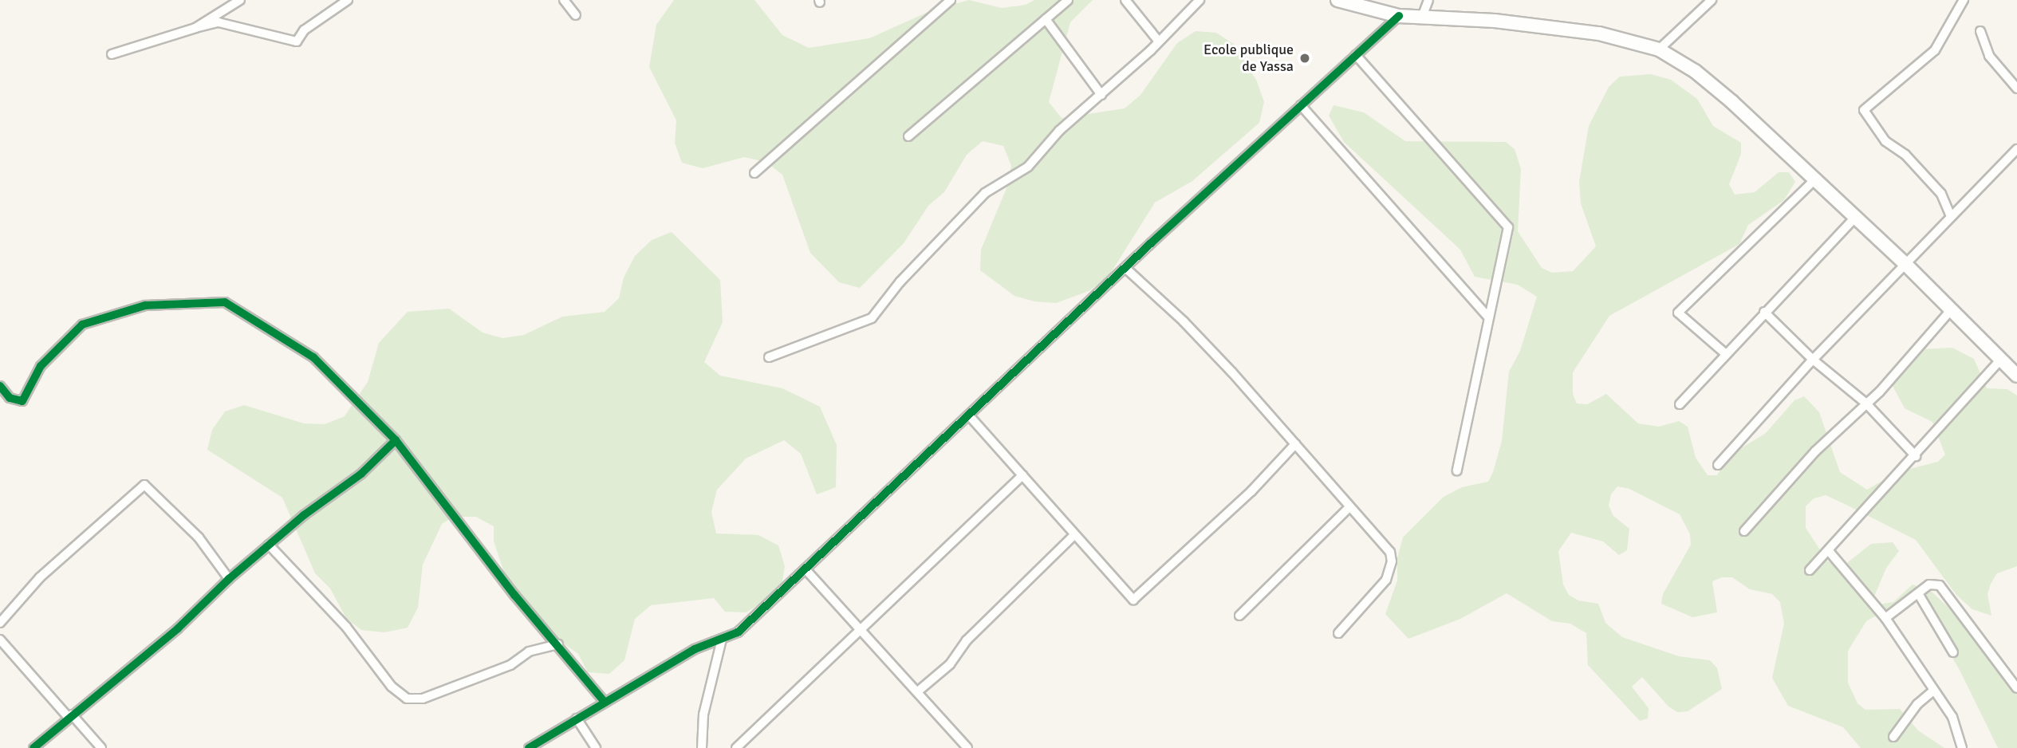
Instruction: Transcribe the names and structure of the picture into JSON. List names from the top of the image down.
{
  "places": ["Ecole publique de Yassa"]
}
